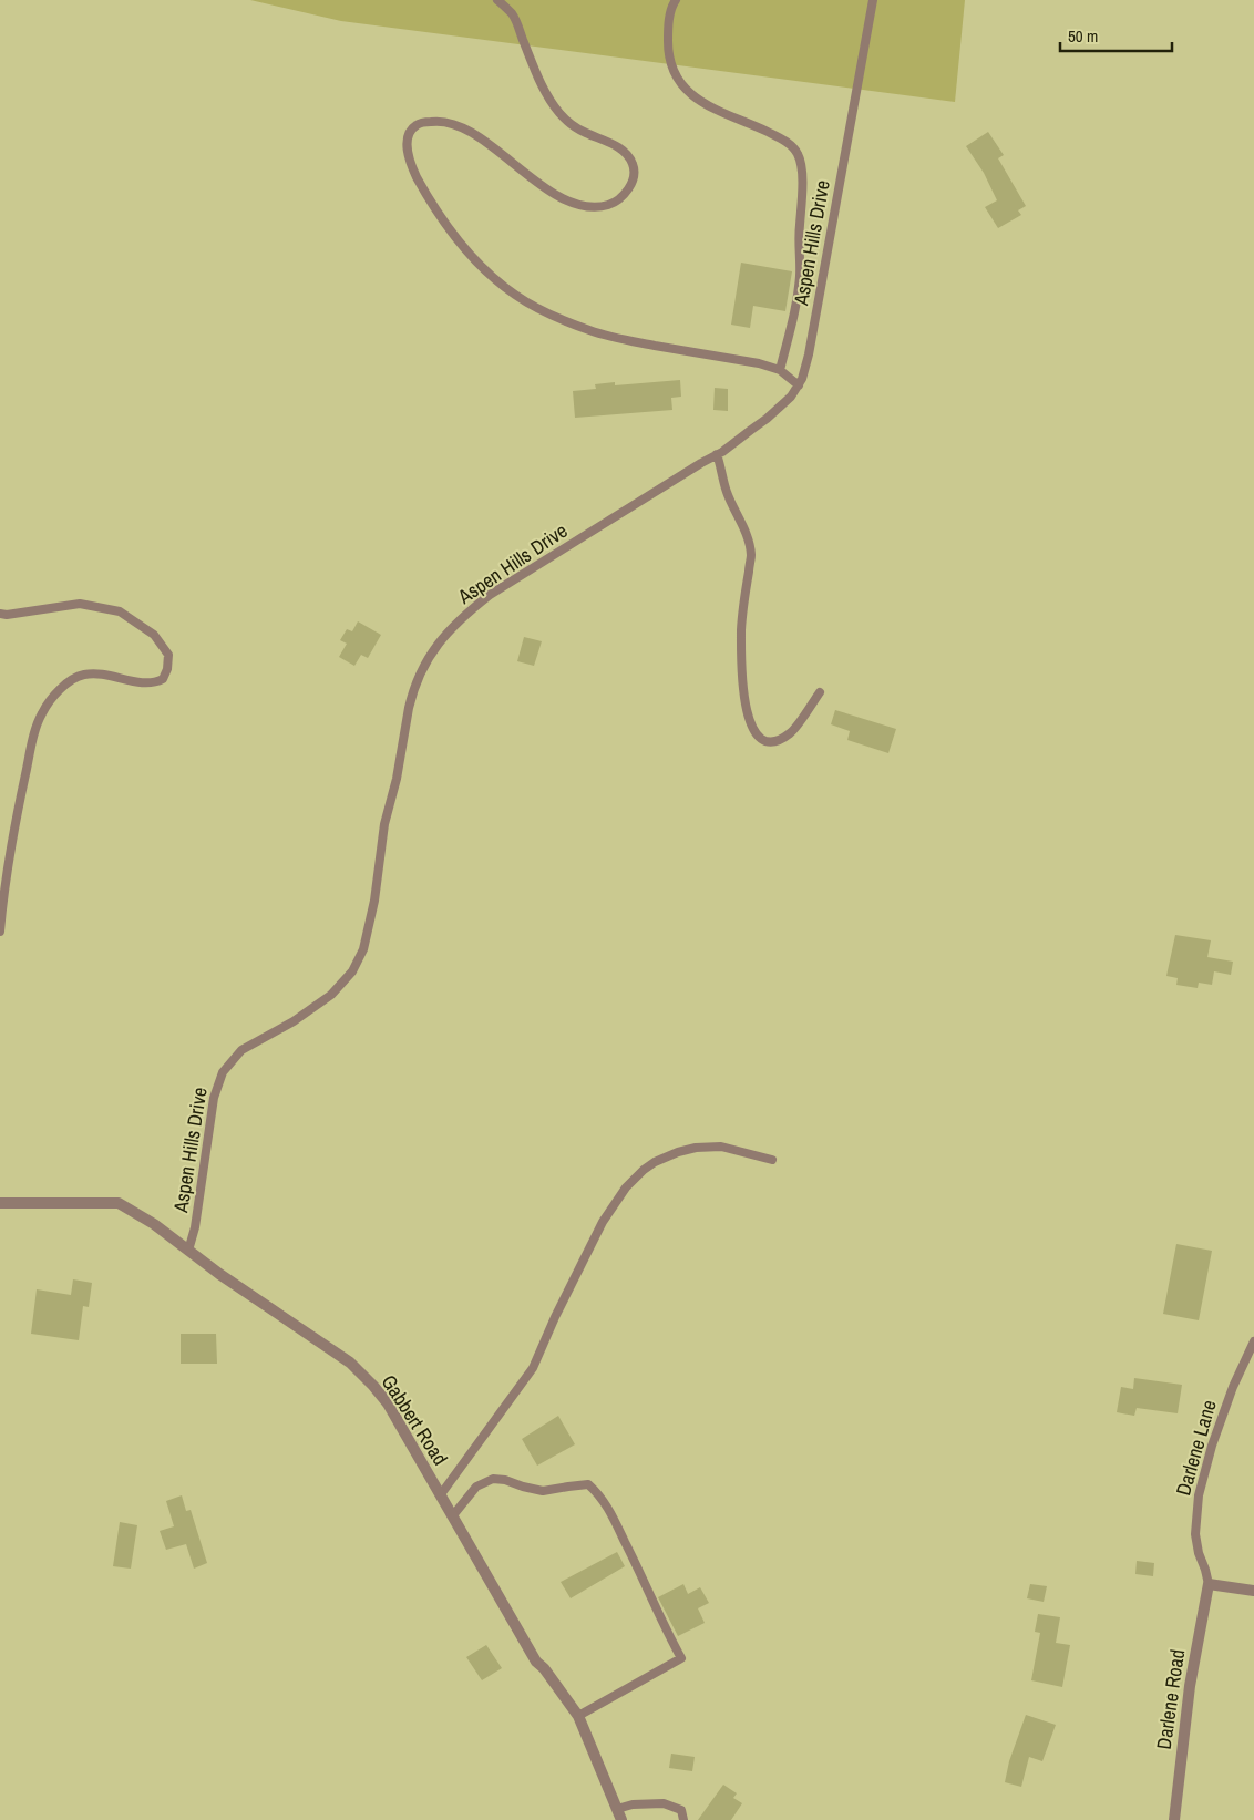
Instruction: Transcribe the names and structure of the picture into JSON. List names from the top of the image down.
{
  "streets": {
    "street": ["Gabbert Road", "Darlene Road"],
    "lane": ["Aspen Hills Drive", "Darlene Lane"]
  },
  "crossings": [
    ["Aspen Hills Drive", "Gabbert Road"],
    ["Darlene Lane", "Darlene Road"]
  ],
  "scale_bar": "50 m"
}
